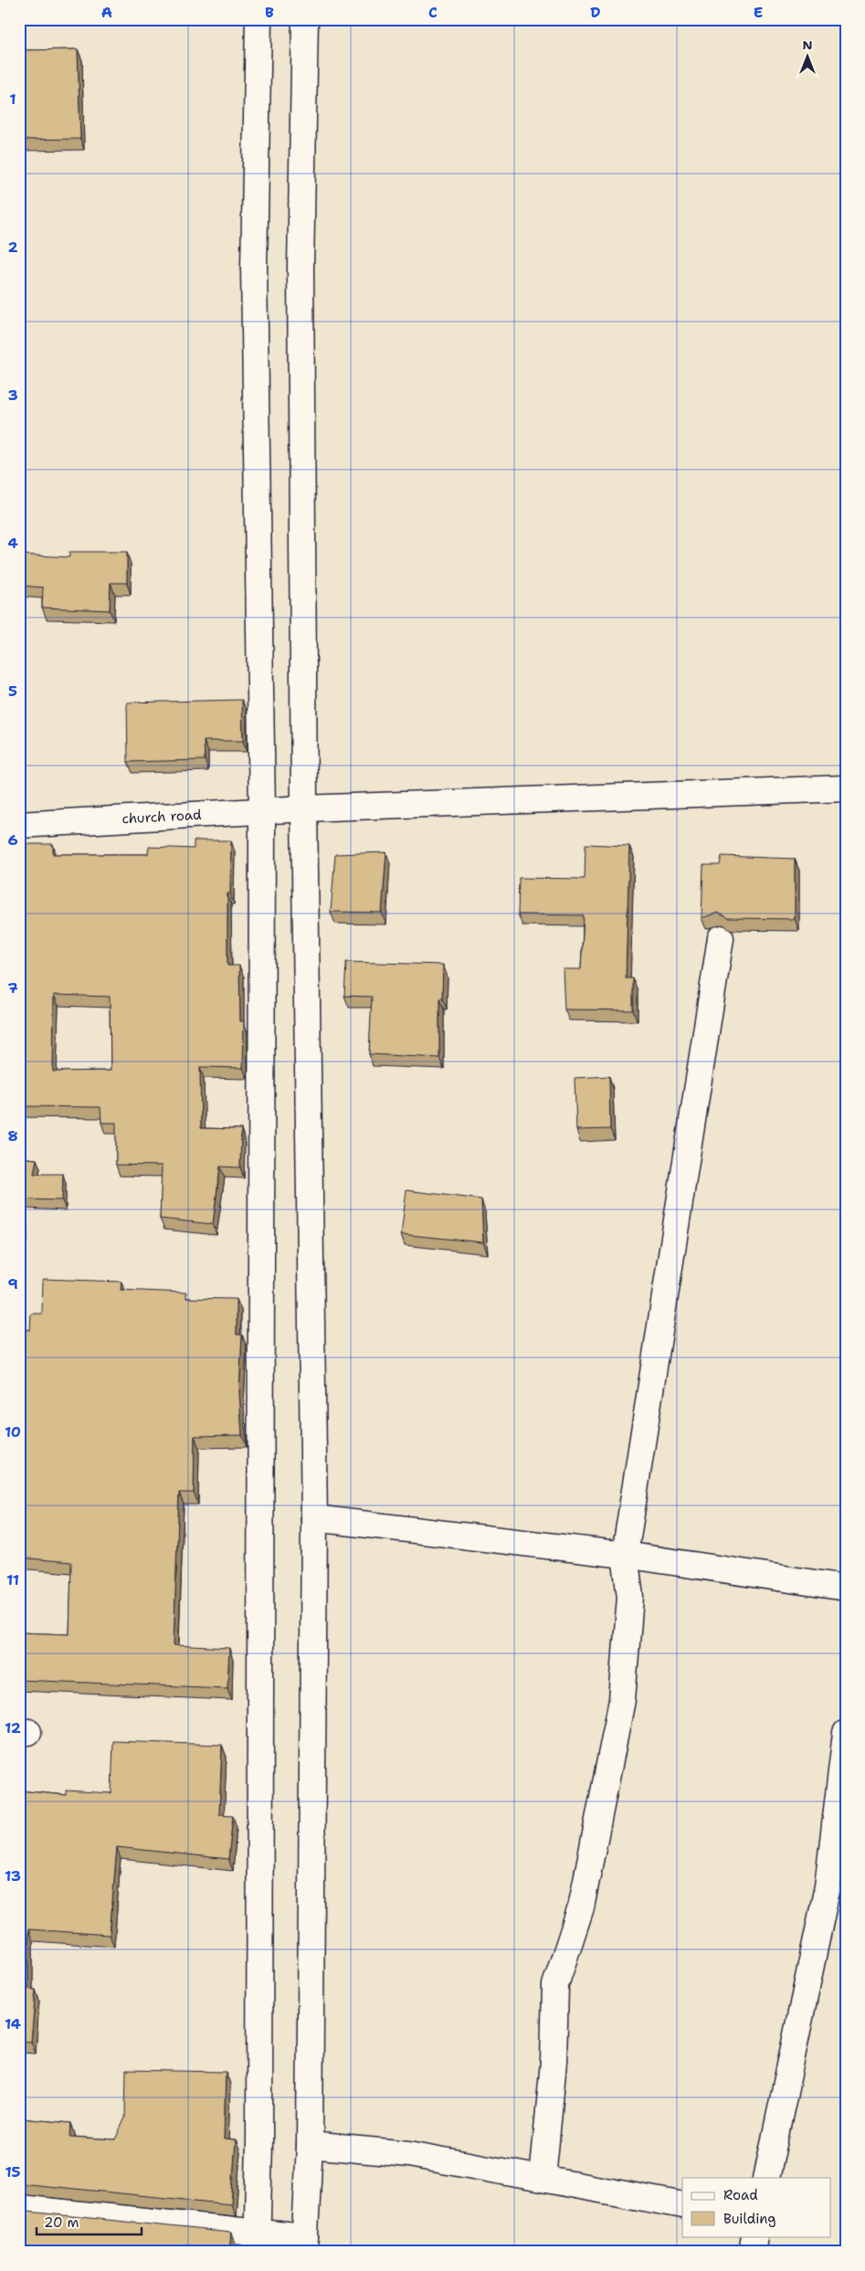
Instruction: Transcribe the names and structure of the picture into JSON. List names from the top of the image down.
{
  "streets": {
    "street": ["church road"]
  },
  "legend": ["Road", "Building"],
  "scale_bar": "20 m",
  "north": "top",
  "grid": {
    "columns": [
      "A",
      "B",
      "C",
      "D",
      "E"
    ],
    "rows": [
      "1",
      "2",
      "3",
      "4",
      "5",
      "6",
      "7",
      "8",
      "9",
      "10",
      "11",
      "12",
      "13",
      "14",
      "15"
    ]
  }
}
